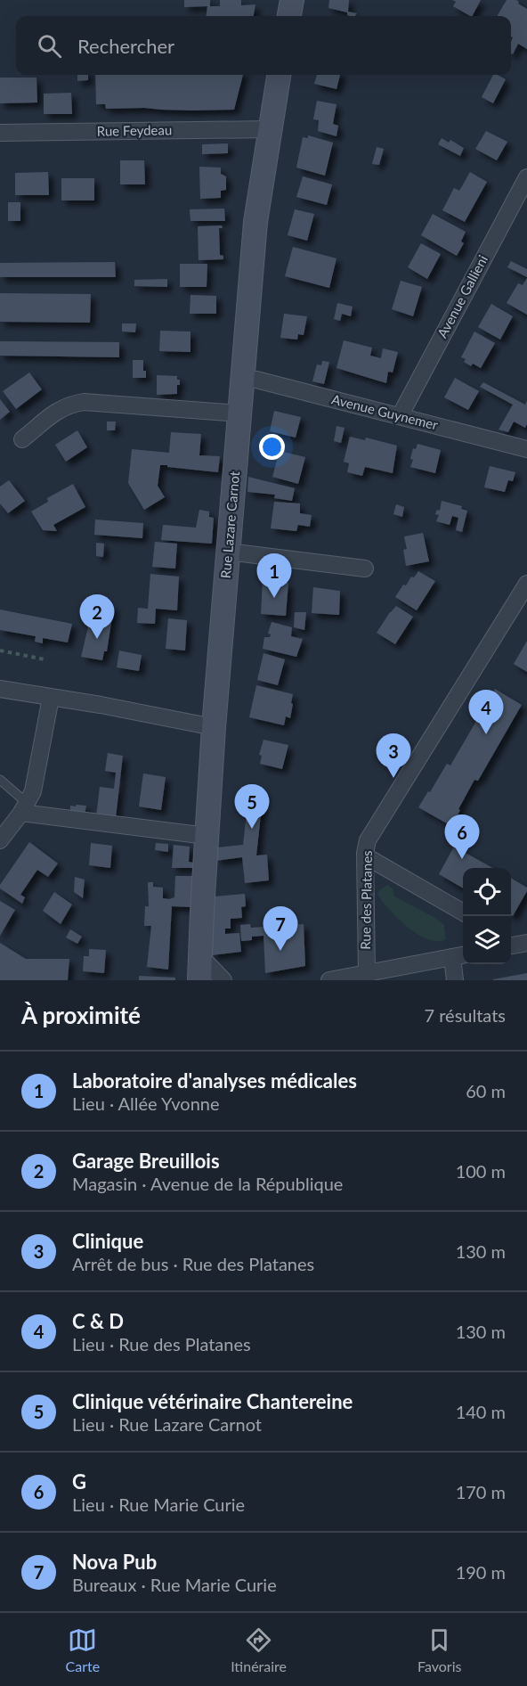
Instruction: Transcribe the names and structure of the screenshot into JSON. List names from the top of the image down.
{
  "streets": {
    "street": [
      "Rue Feydeau",
      "Avenue Gallieni",
      "Avenue Guynemer",
      "Rue Lazare Carnot",
      "Rue des Platanes"
    ]
  },
  "crossings": [
    ["Rue Feydeau", "Rue Lazare Carnot"],
    ["Avenue Gallieni", "Avenue Guynemer"],
    ["Avenue Guynemer", "Rue Lazare Carnot"]
  ],
  "page": {
    "search": "Rechercher",
    "pins": [
      "1",
      "2",
      "4",
      "3",
      "5",
      "6",
      "7"
    ],
    "heading": ["À proximité", "7 résultats"],
    "list": [
      {
        "mark": "1",
        "name": "Laboratoire d'analyses médicales",
        "note": "Lieu · Allée Yvonne",
        "value": "60 m"
      },
      {
        "mark": "2",
        "name": "Garage Breuillois",
        "note": "Magasin · Avenue de la République",
        "value": "100 m"
      },
      {
        "mark": "3",
        "name": "Clinique",
        "note": "Arrêt de bus · Rue des Platanes",
        "value": "130 m"
      },
      {
        "mark": "4",
        "name": "C & D",
        "note": "Lieu · Rue des Platanes",
        "value": "130 m"
      },
      {
        "mark": "5",
        "name": "Clinique vétérinaire Chantereine",
        "note": "Lieu · Rue Lazare Carnot",
        "value": "140 m"
      },
      {
        "mark": "6",
        "name": "G",
        "note": "Lieu · Rue Marie Curie",
        "value": "170 m"
      },
      {
        "mark": "7",
        "name": "Nova Pub",
        "note": "Bureaux · Rue Marie Curie",
        "value": "190 m"
      }
    ],
    "nav": ["Carte", "Itinéraire", "Favoris"]
  }
}
